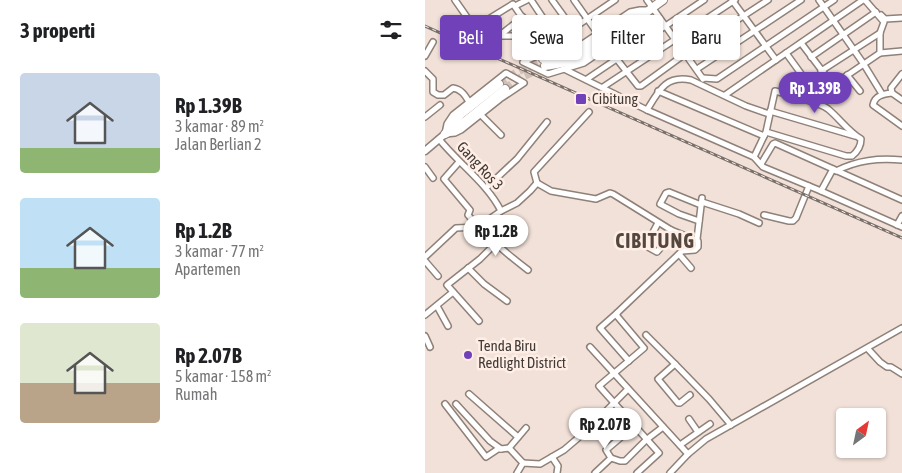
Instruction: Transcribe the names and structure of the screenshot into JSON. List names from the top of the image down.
{
  "streets": {
    "street": ["Gang Ros 3"]
  },
  "districts": ["CIBITUNG"],
  "places": {
    "transit": ["Cibitung"],
    "other": ["Tenda Biru Redlight District"]
  },
  "north": "top right",
  "page": {
    "heading": "3 properti",
    "chip": [
      "Beli",
      "Sewa",
      "Filter",
      "Baru"
    ],
    "list": [
      {
        "name": "Rp 1.39B",
        "note": "3 kamar · 89 m² · Jalan Berlian 2"
      },
      {
        "name": "Rp 1.2B",
        "note": "3 kamar · 77 m² · Apartemen"
      },
      {
        "name": "Rp 2.07B",
        "note": "5 kamar · 158 m² · Rumah"
      }
    ],
    "price": ["Rp 1.39B", "Rp 1.2B", "Rp 2.07B"]
  }
}
